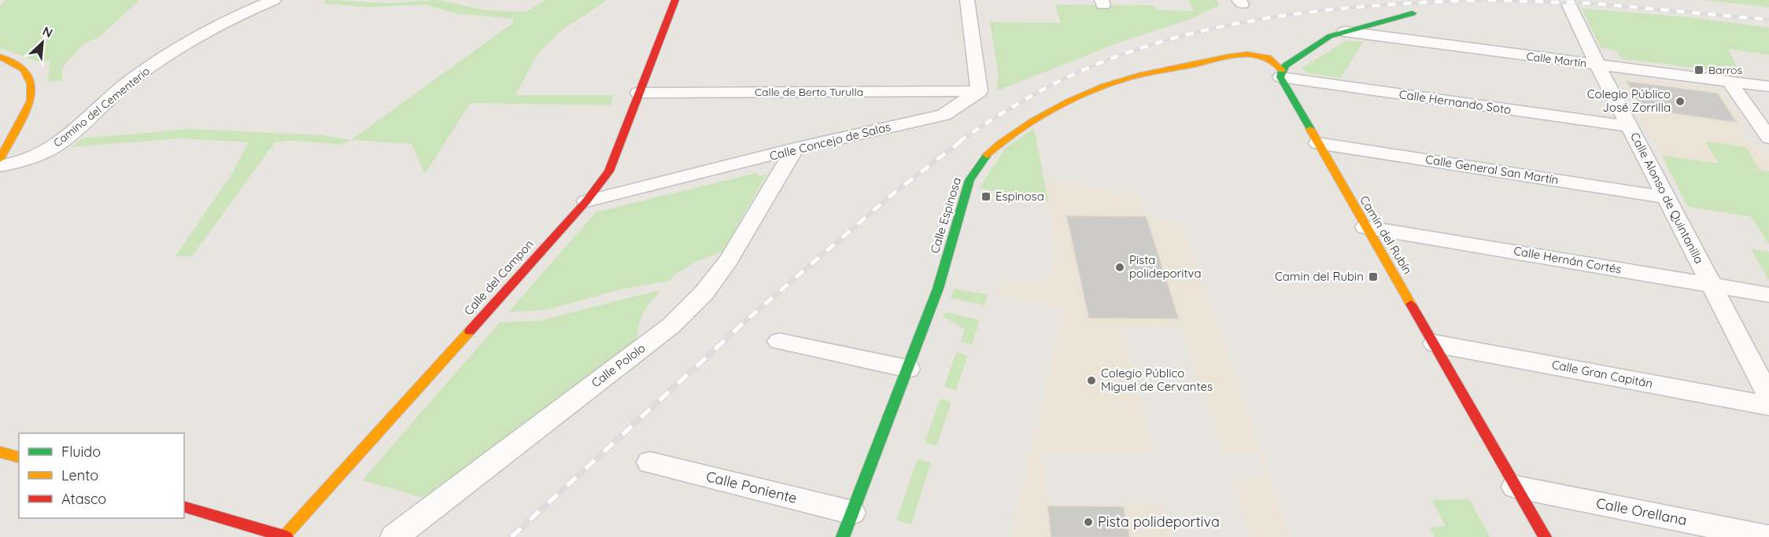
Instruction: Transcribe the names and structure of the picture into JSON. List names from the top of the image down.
{
  "streets": {
    "street": [
      "Calle Martín",
      "Calle de Berto Turulla",
      "Calle Hernando Soto",
      "Camino del Cementerio",
      "Calle Concejo de Salas",
      "Calle General San Martín",
      "Calle Alonso de Quintanilla",
      "Calle Espinosa",
      "Camín del Rubín",
      "Calle Hernán Cortés",
      "Calle del Campon",
      "Calle Pololo",
      "Calle Gran Capitán",
      "Calle Poniente",
      "Calle Orellana"
    ]
  },
  "crossings": [
    ["Calle Martín", "Calle Alonso de Quintanilla"],
    ["Calle de Berto Turulla", "Calle Concejo de Salas"],
    ["Calle de Berto Turulla", "Calle del Campon"],
    ["Calle Hernando Soto", "Calle Alonso de Quintanilla"],
    ["Calle Hernando Soto", "Calle Espinosa"],
    ["Calle Hernando Soto", "Camín del Rubín"],
    ["Calle Concejo de Salas", "Calle del Campon"],
    ["Calle Concejo de Salas", "Calle Pololo"],
    ["Calle General San Martín", "Calle Alonso de Quintanilla"],
    ["Calle General San Martín", "Camín del Rubín"],
    ["Calle Alonso de Quintanilla", "Calle Hernán Cortés"],
    ["Calle Espinosa", "Camín del Rubín"],
    ["Calle Espinosa", "Calle Poniente"],
    ["Camín del Rubín", "Calle Hernán Cortés"],
    ["Camín del Rubín", "Calle Gran Capitán"],
    ["Camín del Rubín", "Calle Orellana"]
  ],
  "places": {
    "transit": ["Barros", "Espinosa", "Camin del Rubin"],
    "other": [
      "Colegio Público José Zorrilla",
      "Pista polideporitva",
      "Colegio Público Miguel de Cervantes",
      "Pista polideportiva"
    ]
  },
  "legend": ["Fluido", "Lento", "Atasco"],
  "north": "top right"
}
